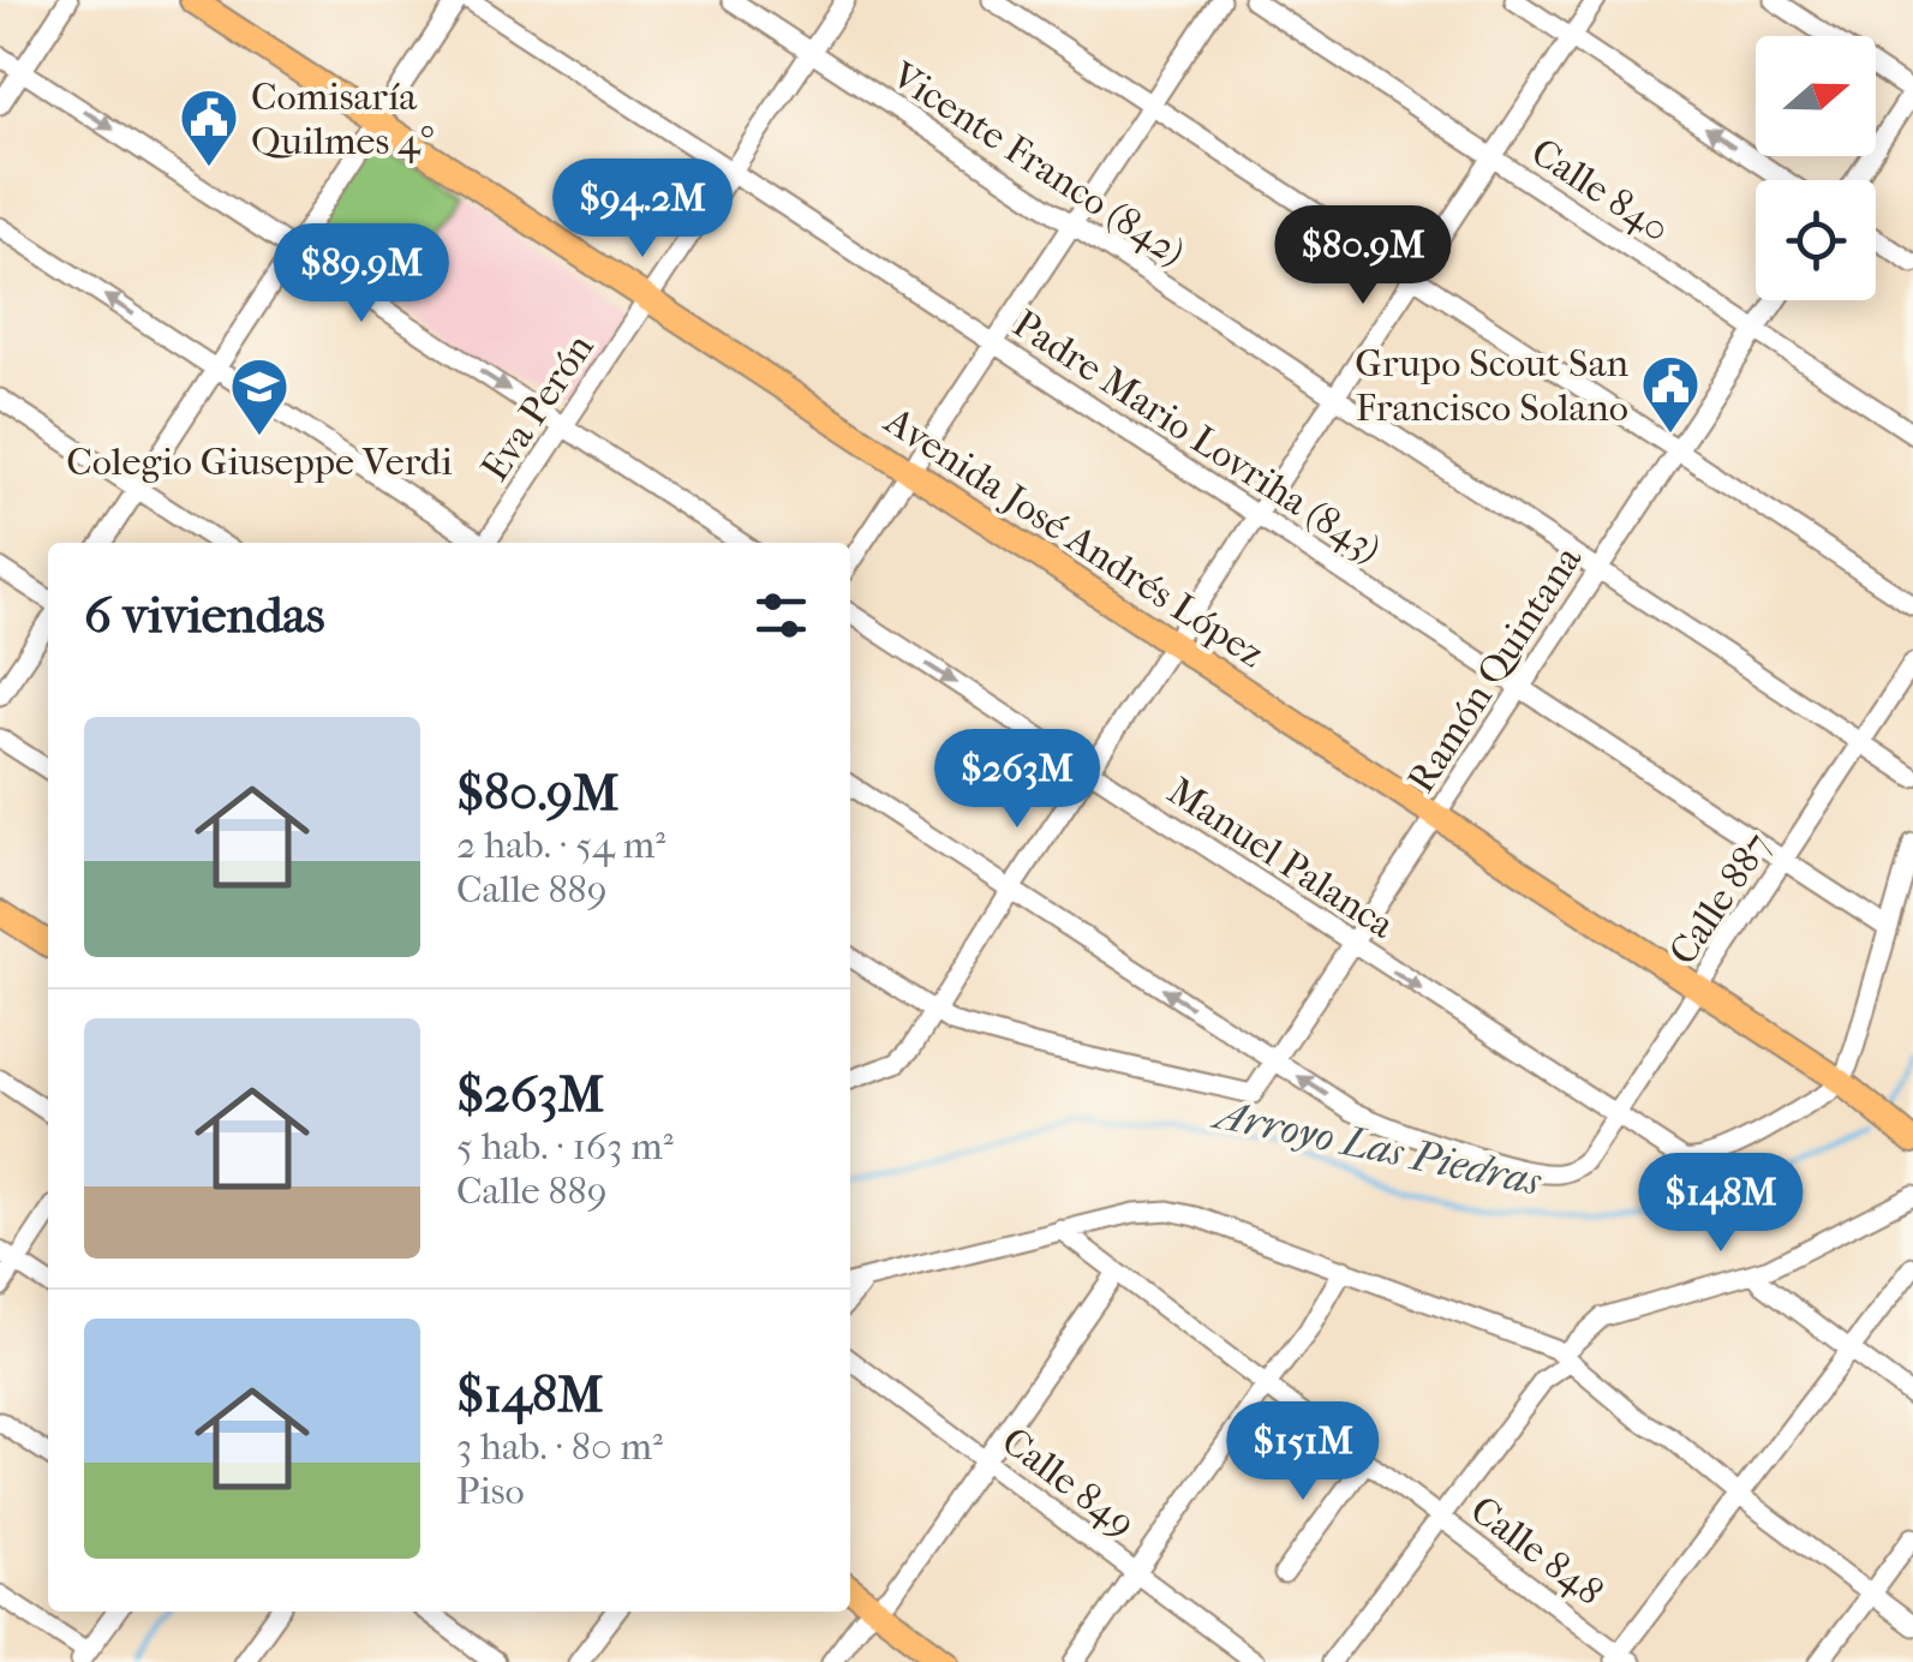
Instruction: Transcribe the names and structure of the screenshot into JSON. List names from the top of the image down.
{
  "streets": {
    "main road": ["Avenida José Andrés López"],
    "street": [
      "Vicente Franco (842)",
      "Calle 840",
      "Eva Perón",
      "Padre Mario Lovriha (843)",
      "Ramón Quintana",
      "Manuel Palanca",
      "Calle 887",
      "Calle 849",
      "Calle 848"
    ]
  },
  "crossings": [
    ["Vicente Franco (842)", "Eva Perón"],
    ["Vicente Franco (842)", "Ramón Quintana"],
    ["Vicente Franco (842)", "Calle 887"],
    ["Calle 840", "Ramón Quintana"],
    ["Eva Perón", "Padre Mario Lovriha (843)"],
    ["Eva Perón", "Avenida José Andrés López"],
    ["Padre Mario Lovriha (843)", "Ramón Quintana"],
    ["Padre Mario Lovriha (843)", "Calle 887"],
    ["Avenida José Andrés López", "Ramón Quintana"],
    ["Avenida José Andrés López", "Manuel Palanca"],
    ["Avenida José Andrés López", "Calle 887"],
    ["Ramón Quintana", "Manuel Palanca"],
    ["Ramón Quintana", "Calle 887"],
    ["Manuel Palanca", "Calle 887"]
  ],
  "water": ["Arroyo Las Piedras"],
  "places": {
    "public building": ["Comisaría Quilmes 4°", "Grupo Scout San Francisco Solano"],
    "school or university": ["Colegio Giuseppe Verdi"]
  },
  "north": "right",
  "page": {
    "price": [
      "$94.2M",
      "$80.9M",
      "$89.9M",
      "$263M",
      "$148M",
      "$151M"
    ],
    "heading": "6 viviendas",
    "list": [
      {
        "name": "$80.9M",
        "note": "2 hab. · 54 m² · Calle 889"
      },
      {
        "name": "$263M",
        "note": "5 hab. · 163 m² · Calle 889"
      },
      {
        "name": "$148M",
        "note": "3 hab. · 80 m² · Piso"
      }
    ]
  }
}
